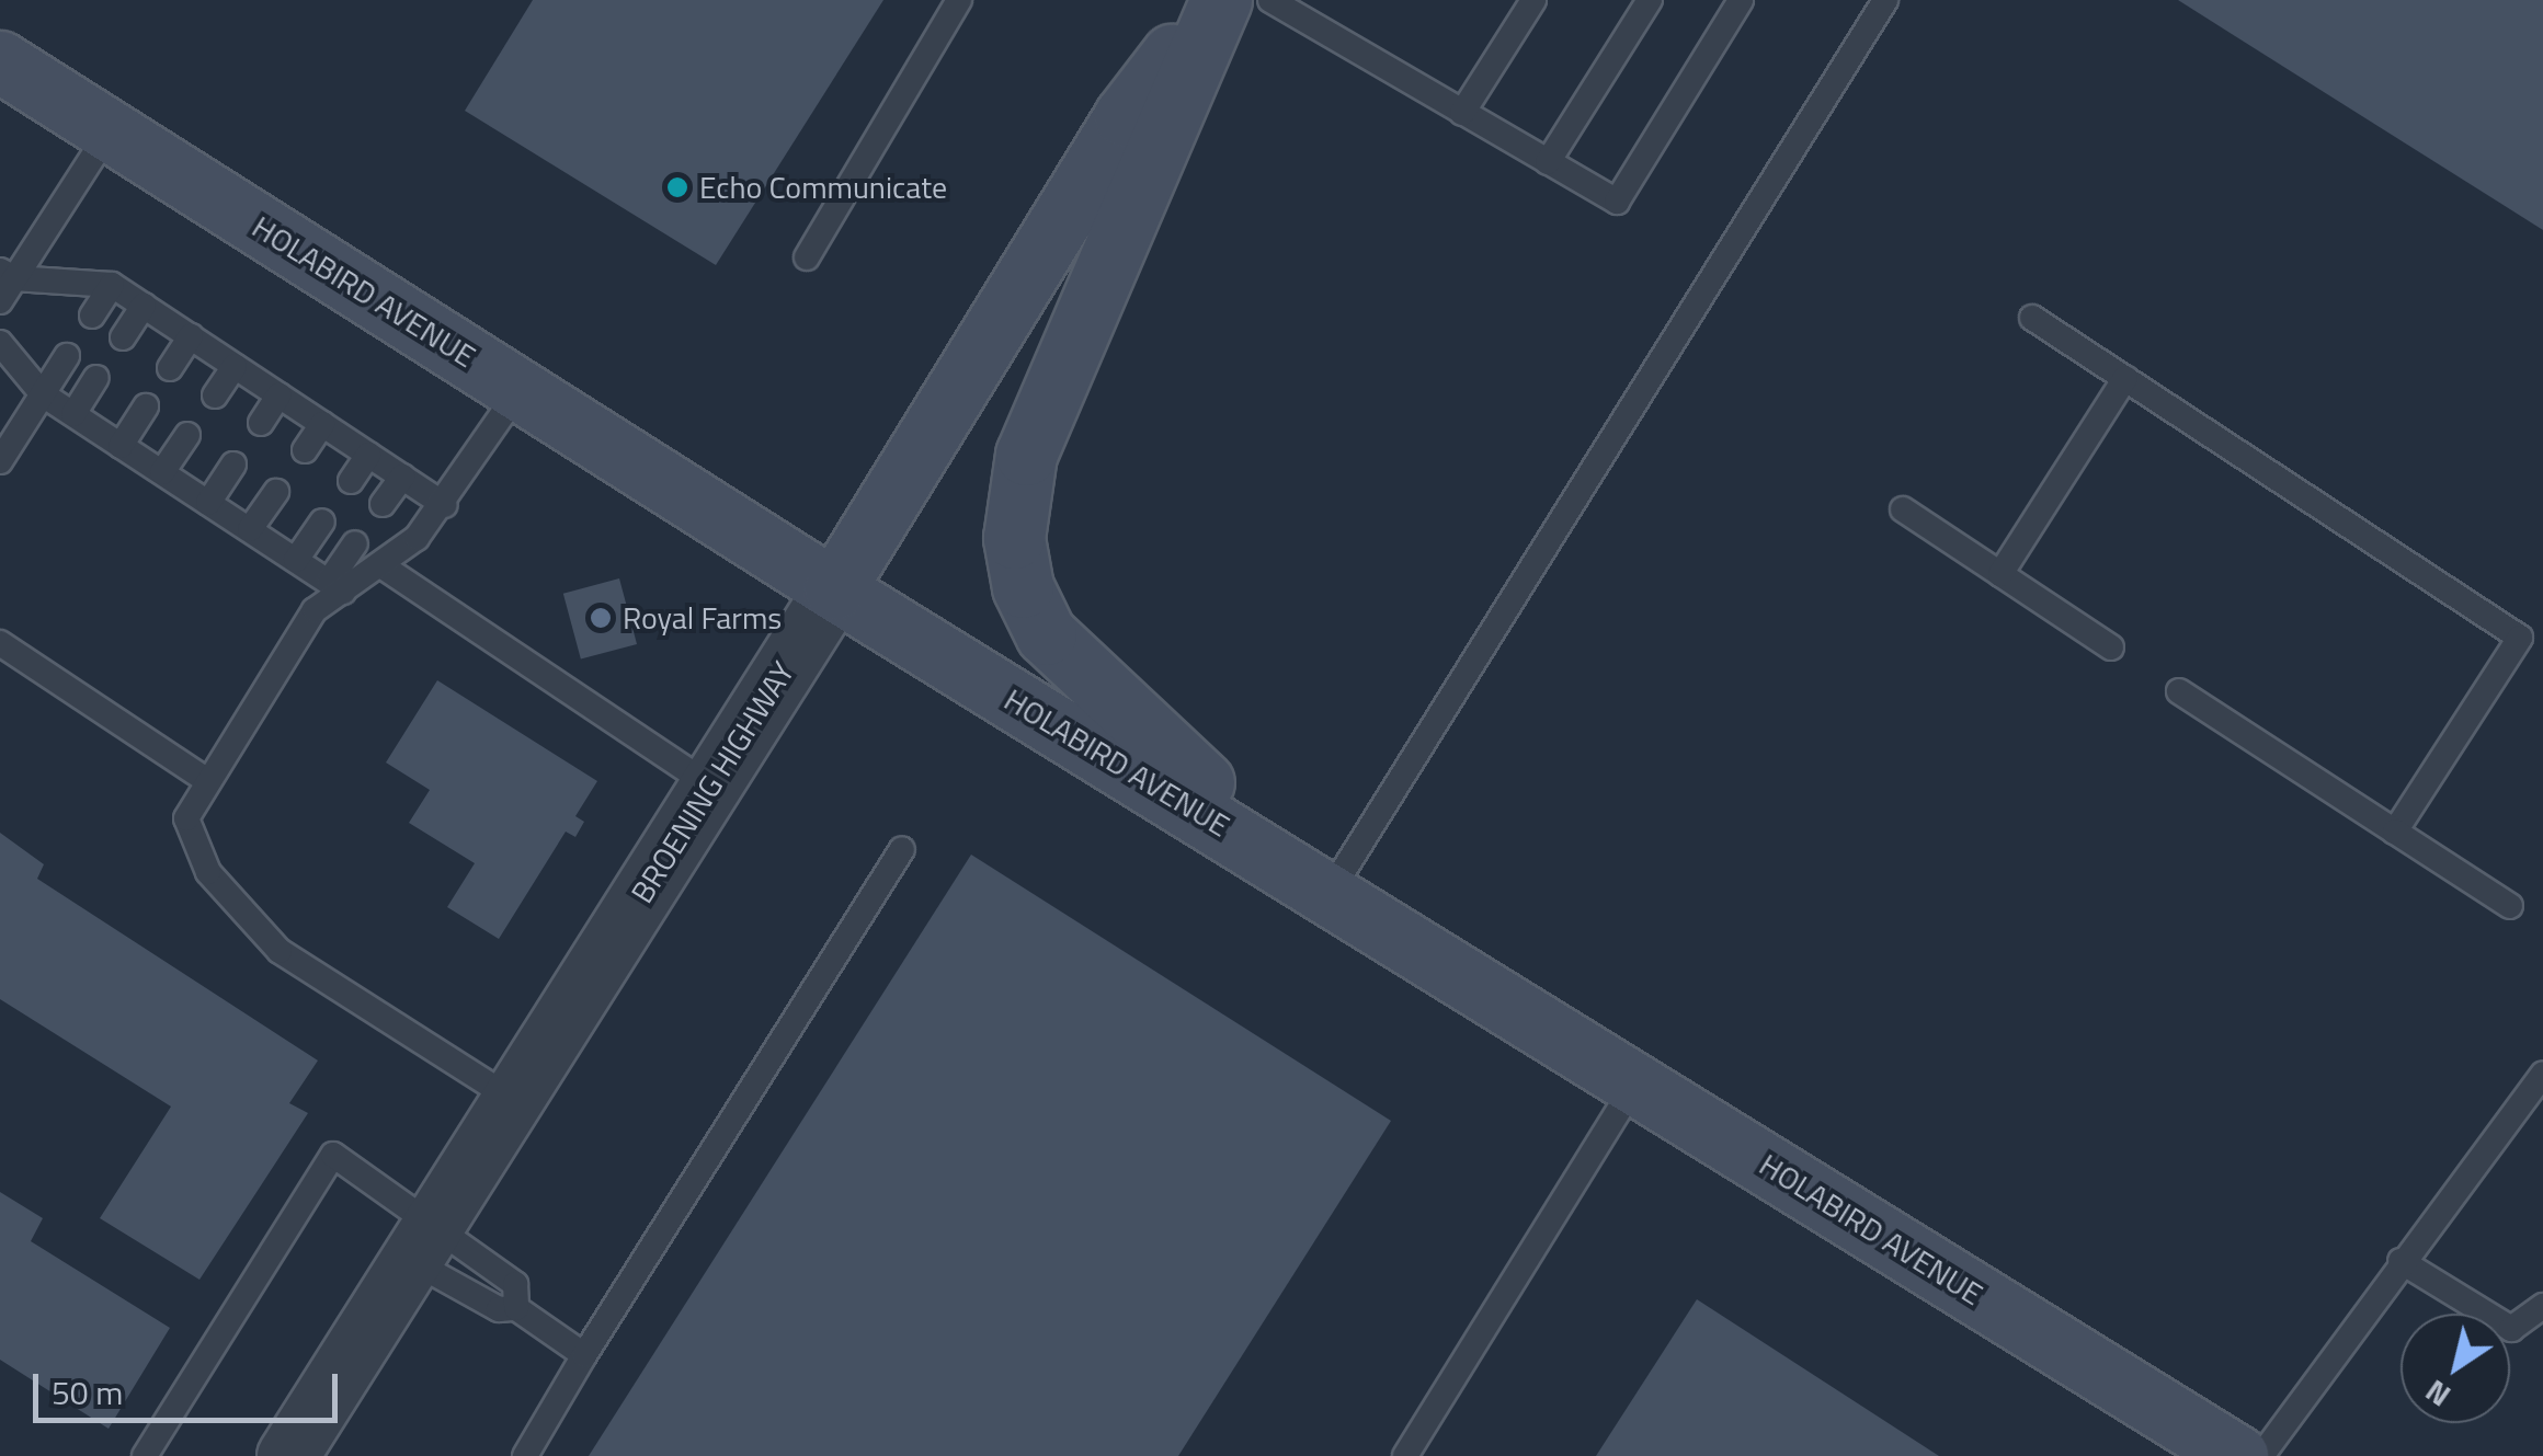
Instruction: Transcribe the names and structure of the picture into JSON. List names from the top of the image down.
{
  "streets": {
    "main road": ["HOLABIRD AVENUE", "BROENING HIGHWAY"]
  },
  "crossings": [
    ["HOLABIRD AVENUE", "BROENING HIGHWAY"]
  ],
  "places": ["Echo Communicate", "Royal Farms"],
  "scale_bar": "50 m",
  "north": "bottom left"
}
